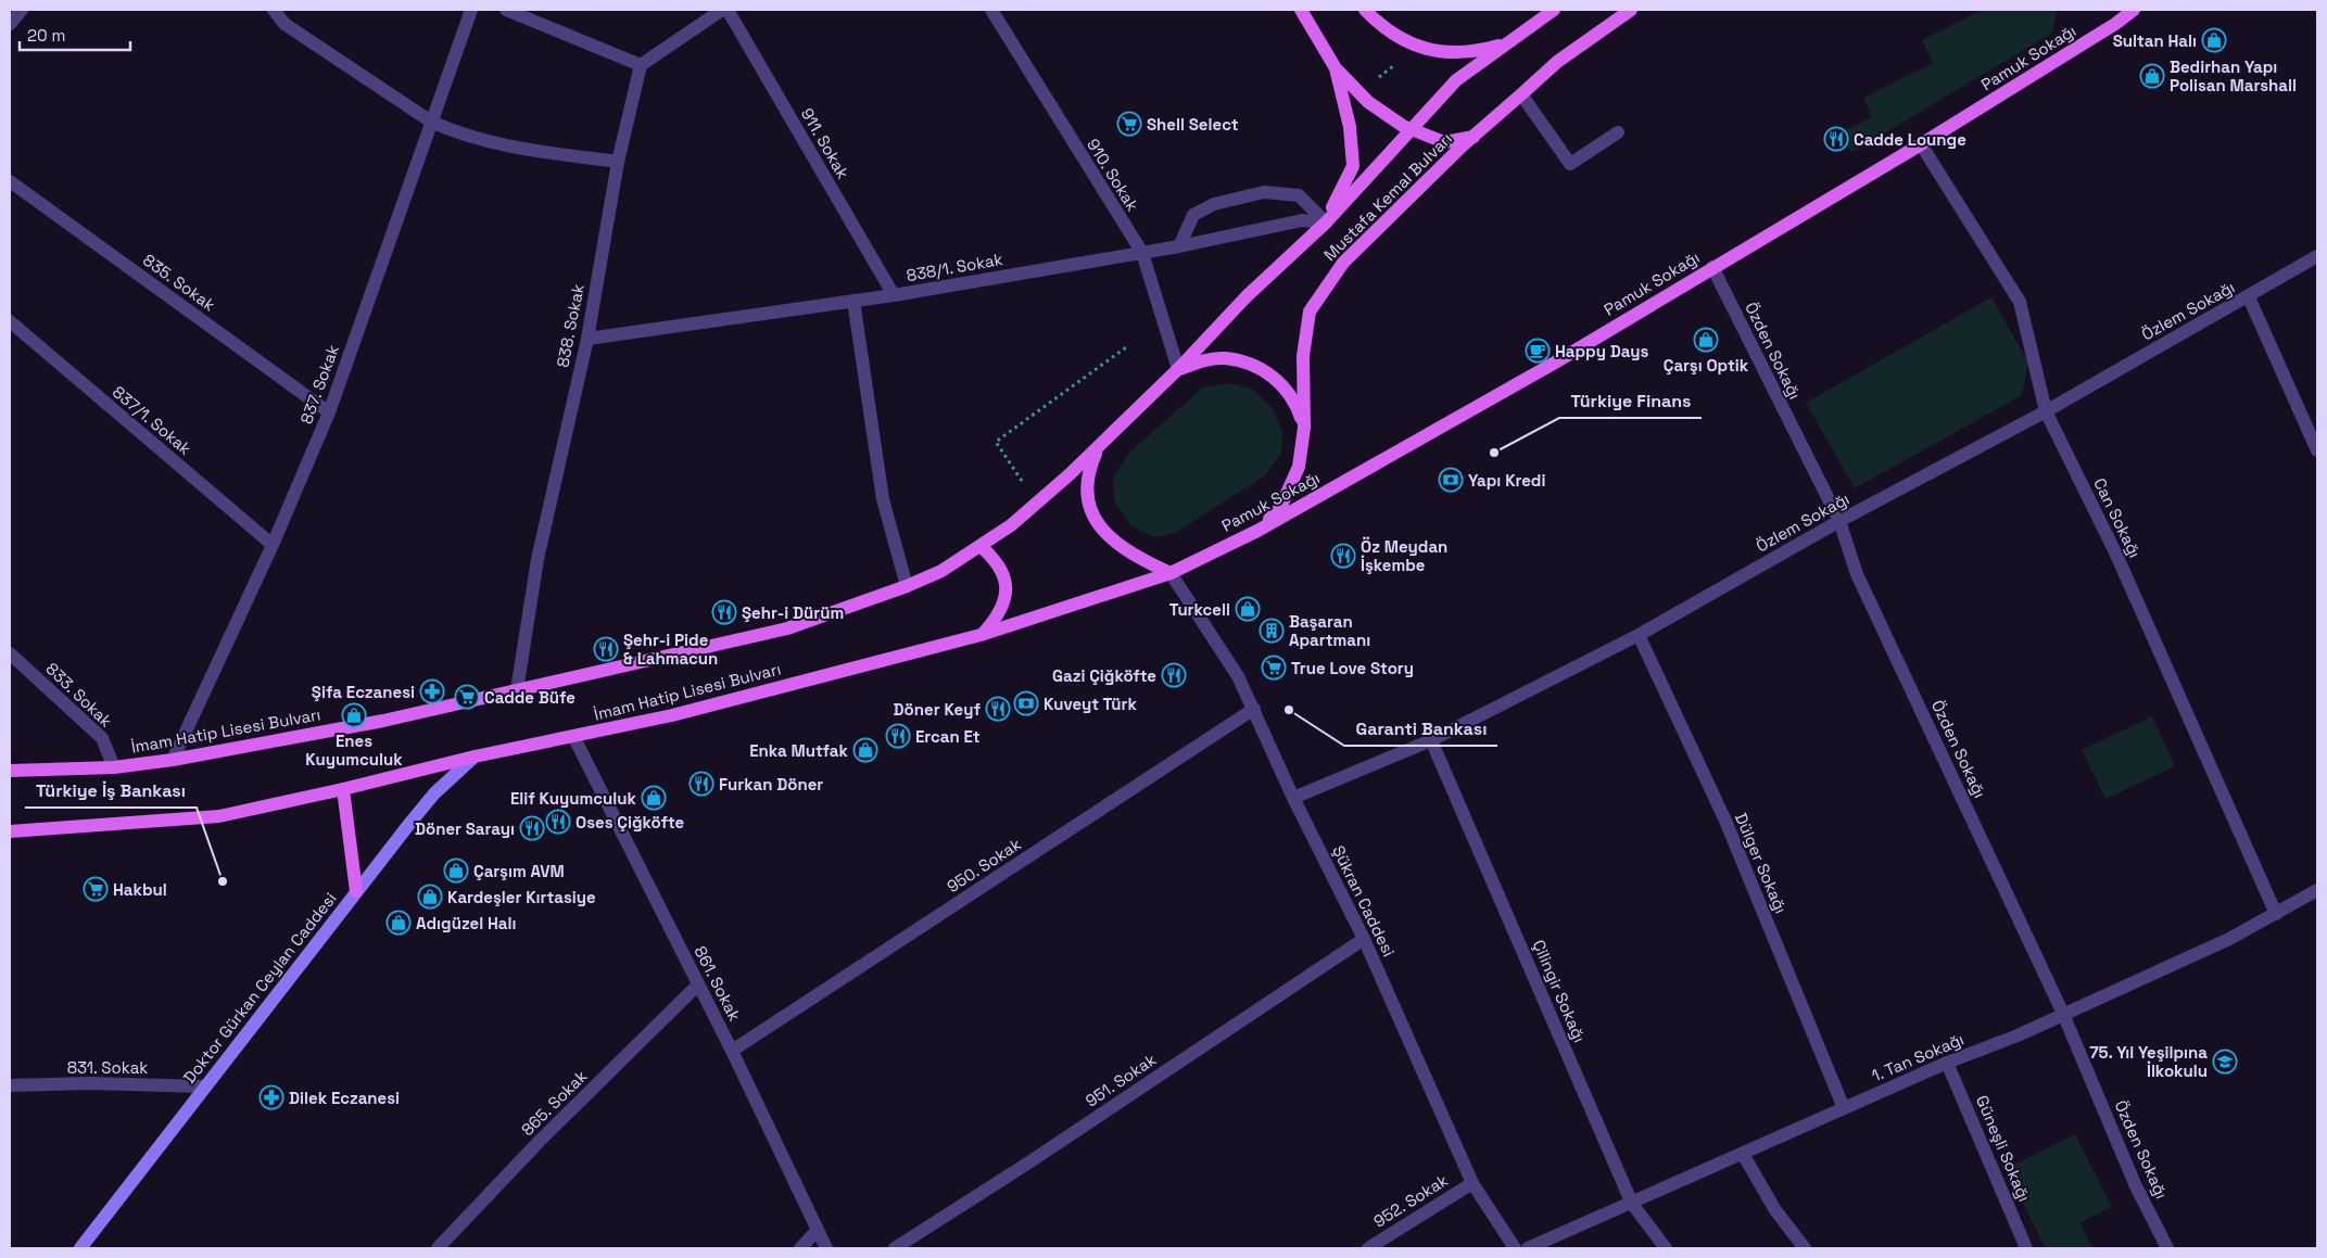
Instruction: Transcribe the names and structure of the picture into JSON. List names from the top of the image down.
{
  "streets": {
    "main road": [
      "Pamuk Sokağı",
      "Mustafa Kemal Bulvarı",
      "İmam Hatip Lisesi Bulvarı",
      "Doktor Gürkan Ceylan Caddesi"
    ],
    "street": [
      "911. Sokak",
      "910. Sokak",
      "838/1. Sokak",
      "835. Sokak",
      "Özlem Sokağı",
      "838. Sokak",
      "Özden Sokağı",
      "837. Sokak",
      "837/1. Sokak",
      "Can Sokağı",
      "833. Sokak",
      "Dülger Sokağı",
      "950. Sokak",
      "Şükran Caddesi",
      "861. Sokak",
      "Çilingir Sokağı",
      "1. Tan Sokağı",
      "831. Sokak",
      "951. Sokak",
      "865. Sokak",
      "Güneşli Sokağı",
      "952. Sokak"
    ]
  },
  "crossings": [
    ["Pamuk Sokağı", "Mustafa Kemal Bulvarı"],
    ["Pamuk Sokağı", "Özden Sokağı"],
    ["Pamuk Sokağı", "Can Sokağı"],
    ["Pamuk Sokağı", "İmam Hatip Lisesi Bulvarı"],
    ["Pamuk Sokağı", "Şükran Caddesi"],
    ["911. Sokak", "838/1. Sokak"],
    ["910. Sokak", "Mustafa Kemal Bulvarı"],
    ["910. Sokak", "838/1. Sokak"],
    ["Mustafa Kemal Bulvarı", "838/1. Sokak"],
    ["Mustafa Kemal Bulvarı", "İmam Hatip Lisesi Bulvarı"],
    ["838/1. Sokak", "838. Sokak"],
    ["835. Sokak", "837. Sokak"],
    ["Özlem Sokağı", "Özden Sokağı"],
    ["Özlem Sokağı", "Can Sokağı"],
    ["Özlem Sokağı", "Dülger Sokağı"],
    ["Özlem Sokağı", "Şükran Caddesi"],
    ["Özlem Sokağı", "Çilingir Sokağı"],
    ["838. Sokak", "İmam Hatip Lisesi Bulvarı"],
    ["Özden Sokağı", "1. Tan Sokağı"],
    ["837. Sokak", "837/1. Sokak"],
    ["837. Sokak", "İmam Hatip Lisesi Bulvarı"],
    ["Can Sokağı", "1. Tan Sokağı"],
    ["İmam Hatip Lisesi Bulvarı", "833. Sokak"],
    ["İmam Hatip Lisesi Bulvarı", "Şükran Caddesi"],
    ["İmam Hatip Lisesi Bulvarı", "861. Sokak"],
    ["İmam Hatip Lisesi Bulvarı", "Doktor Gürkan Ceylan Caddesi"],
    ["Dülger Sokağı", "1. Tan Sokağı"],
    ["950. Sokak", "Şükran Caddesi"],
    ["950. Sokak", "861. Sokak"],
    ["Şükran Caddesi", "951. Sokak"],
    ["Şükran Caddesi", "952. Sokak"],
    ["861. Sokak", "865. Sokak"],
    ["Doktor Gürkan Ceylan Caddesi", "831. Sokak"],
    ["Çilingir Sokağı", "1. Tan Sokağı"],
    ["1. Tan Sokağı", "Güneşli Sokağı"]
  ],
  "places": {
    "shop": [
      "Sultan Halı",
      "Bedirhan Yapı Polisan Marshall",
      "Çarşı Optik",
      "Turkcell",
      "Enes Kuyumculuk",
      "Enka Mutfak",
      "Elif Kuyumculuk",
      "Çarşım AVM",
      "Kardeşler Kırtasiye",
      "Adıgüzel Halı"
    ],
    "supermarket": [
      "Shell Select",
      "True Love Story",
      "Cadde Büfe",
      "Hakbul"
    ],
    "restaurant": [
      "Cadde Lounge",
      "Öz Meydan İşkembe",
      "Şehr-i Dürüm",
      "Şehr-i Pide & Lahmacun",
      "Gazi Çiğköfte",
      "Döner Keyf",
      "Ercan Et",
      "Furkan Döner",
      "Oses Çiğköfte",
      "Döner Sarayı"
    ],
    "cafe": ["Happy Days"],
    "other": ["Türkiye Finans", "Garanti Bankası", "Türkiye İş Bankası"],
    "bank": ["Yapı Kredi", "Kuveyt Türk"],
    "building": ["Başaran Apartmanı"],
    "pharmacy": ["Şifa Eczanesi", "Dilek Eczanesi"],
    "school or university": ["75. Yıl Yeşilpına İlkokulu"]
  },
  "scale_bar": "20 m"
}
